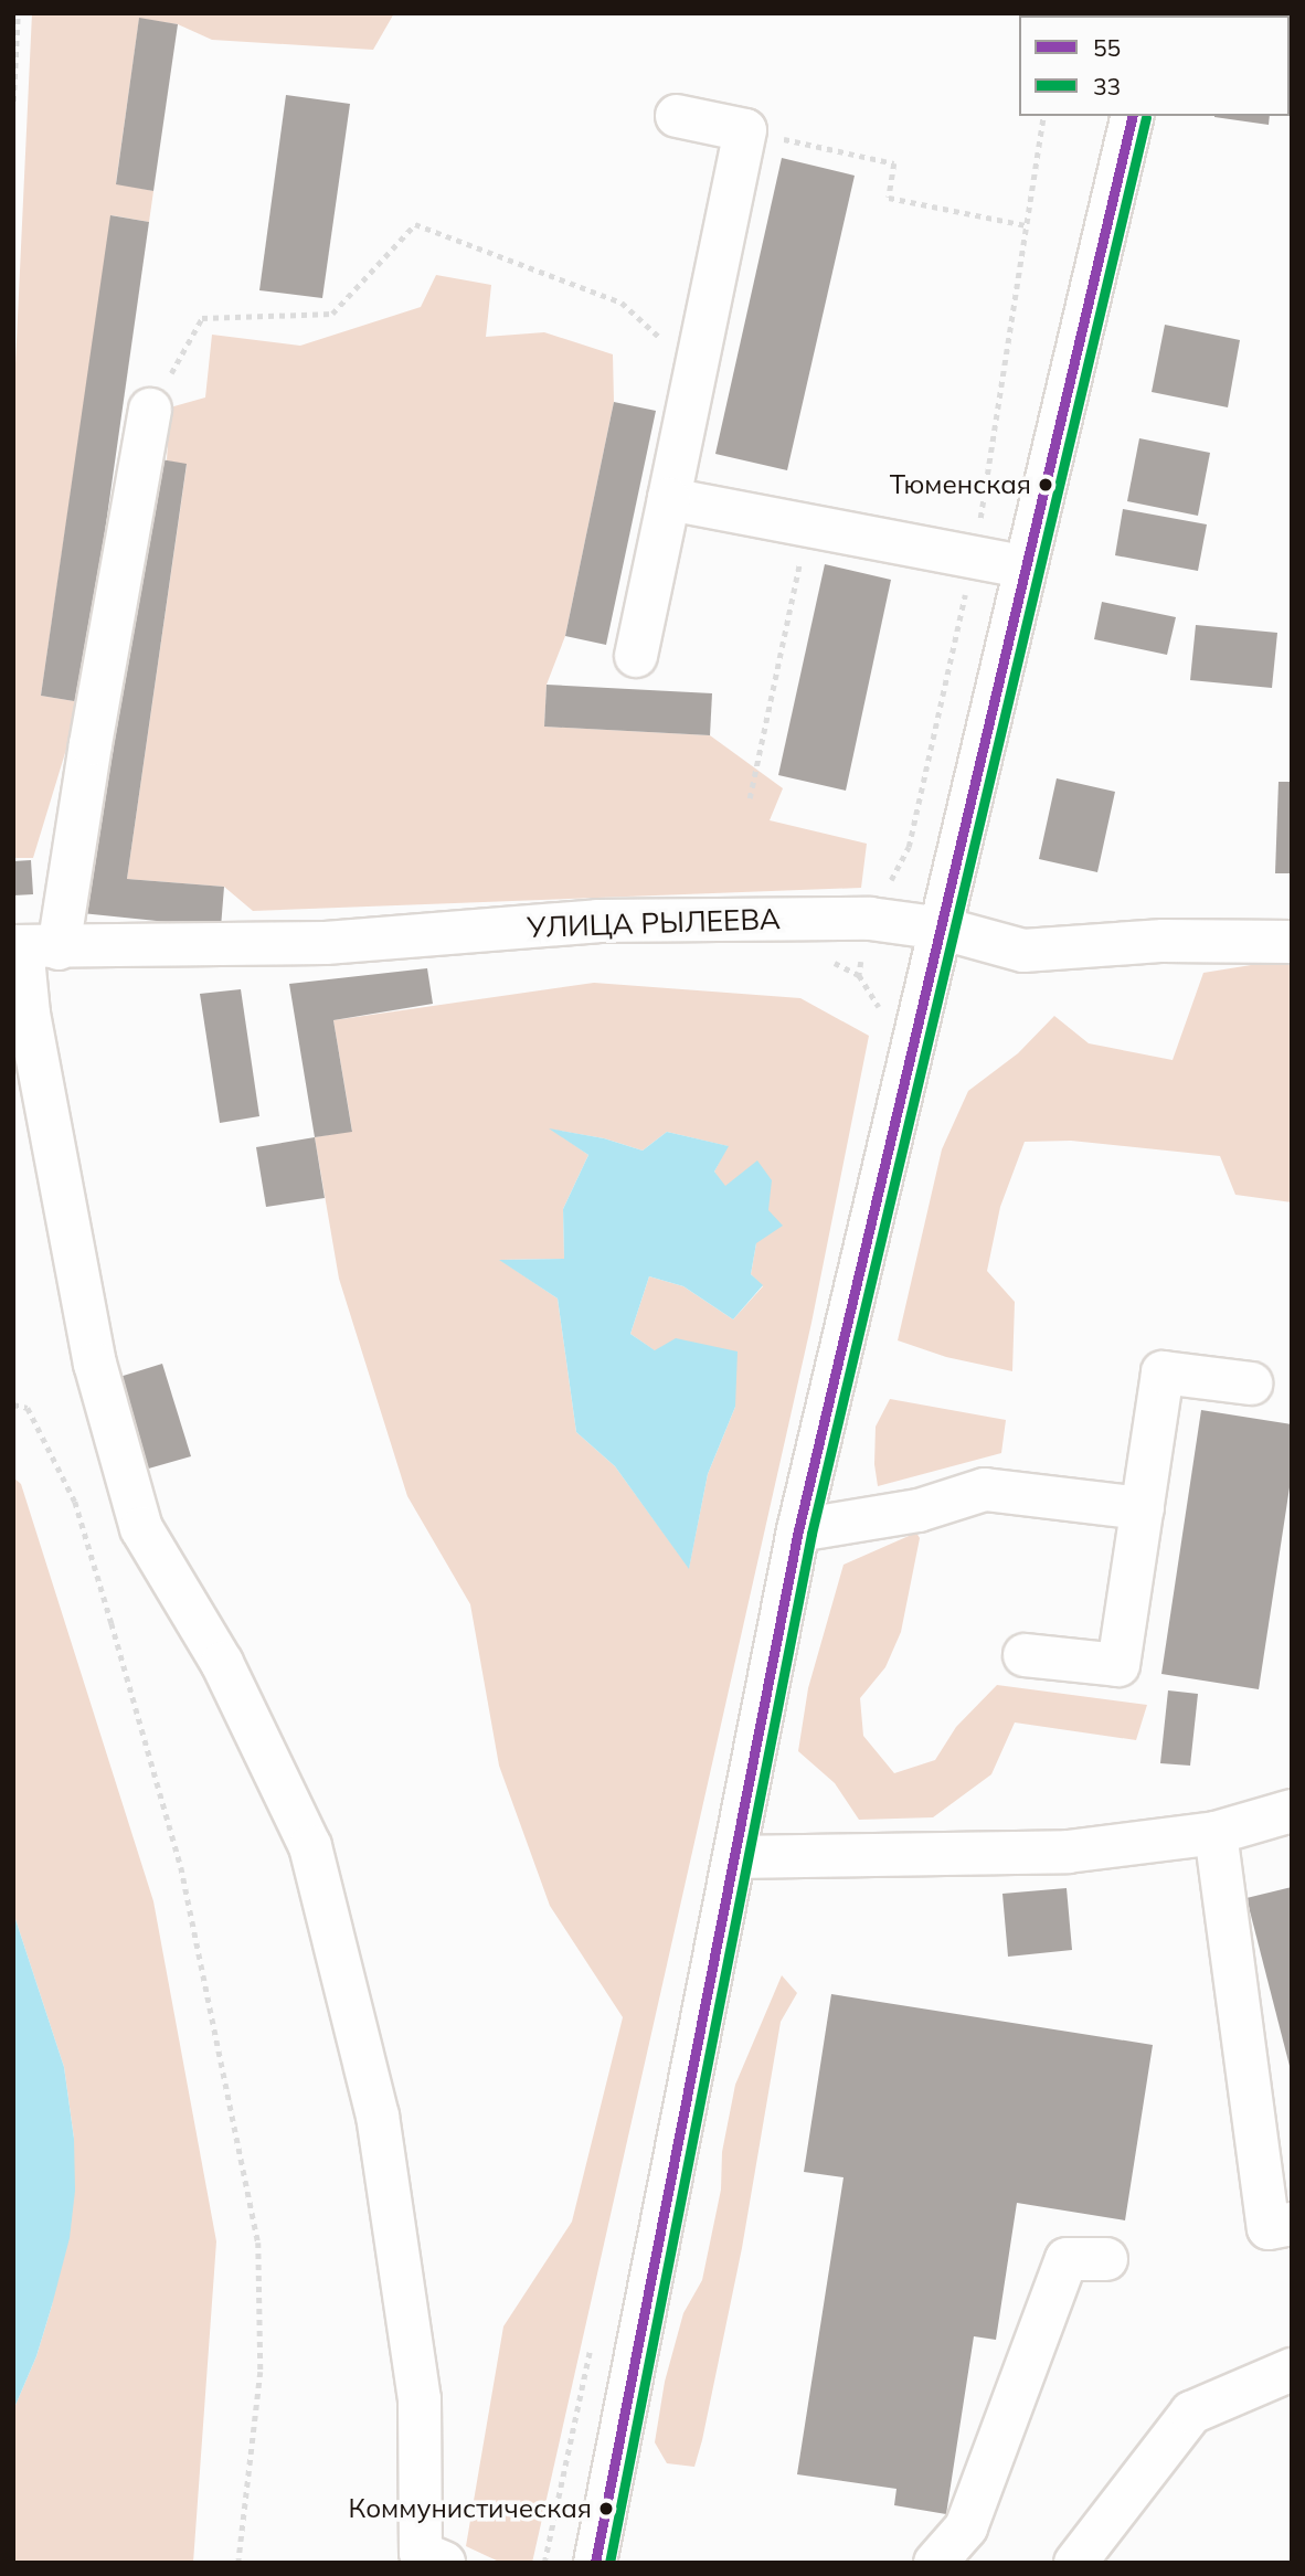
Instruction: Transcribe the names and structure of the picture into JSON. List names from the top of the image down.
{
  "streets": {
    "street": ["УЛИЦА РЫЛЕЕВА"]
  },
  "places": ["Тюменская", "Коммунистическая"],
  "lines": ["transit line 55", "transit line 33"],
  "legend": ["55", "33"]
}
